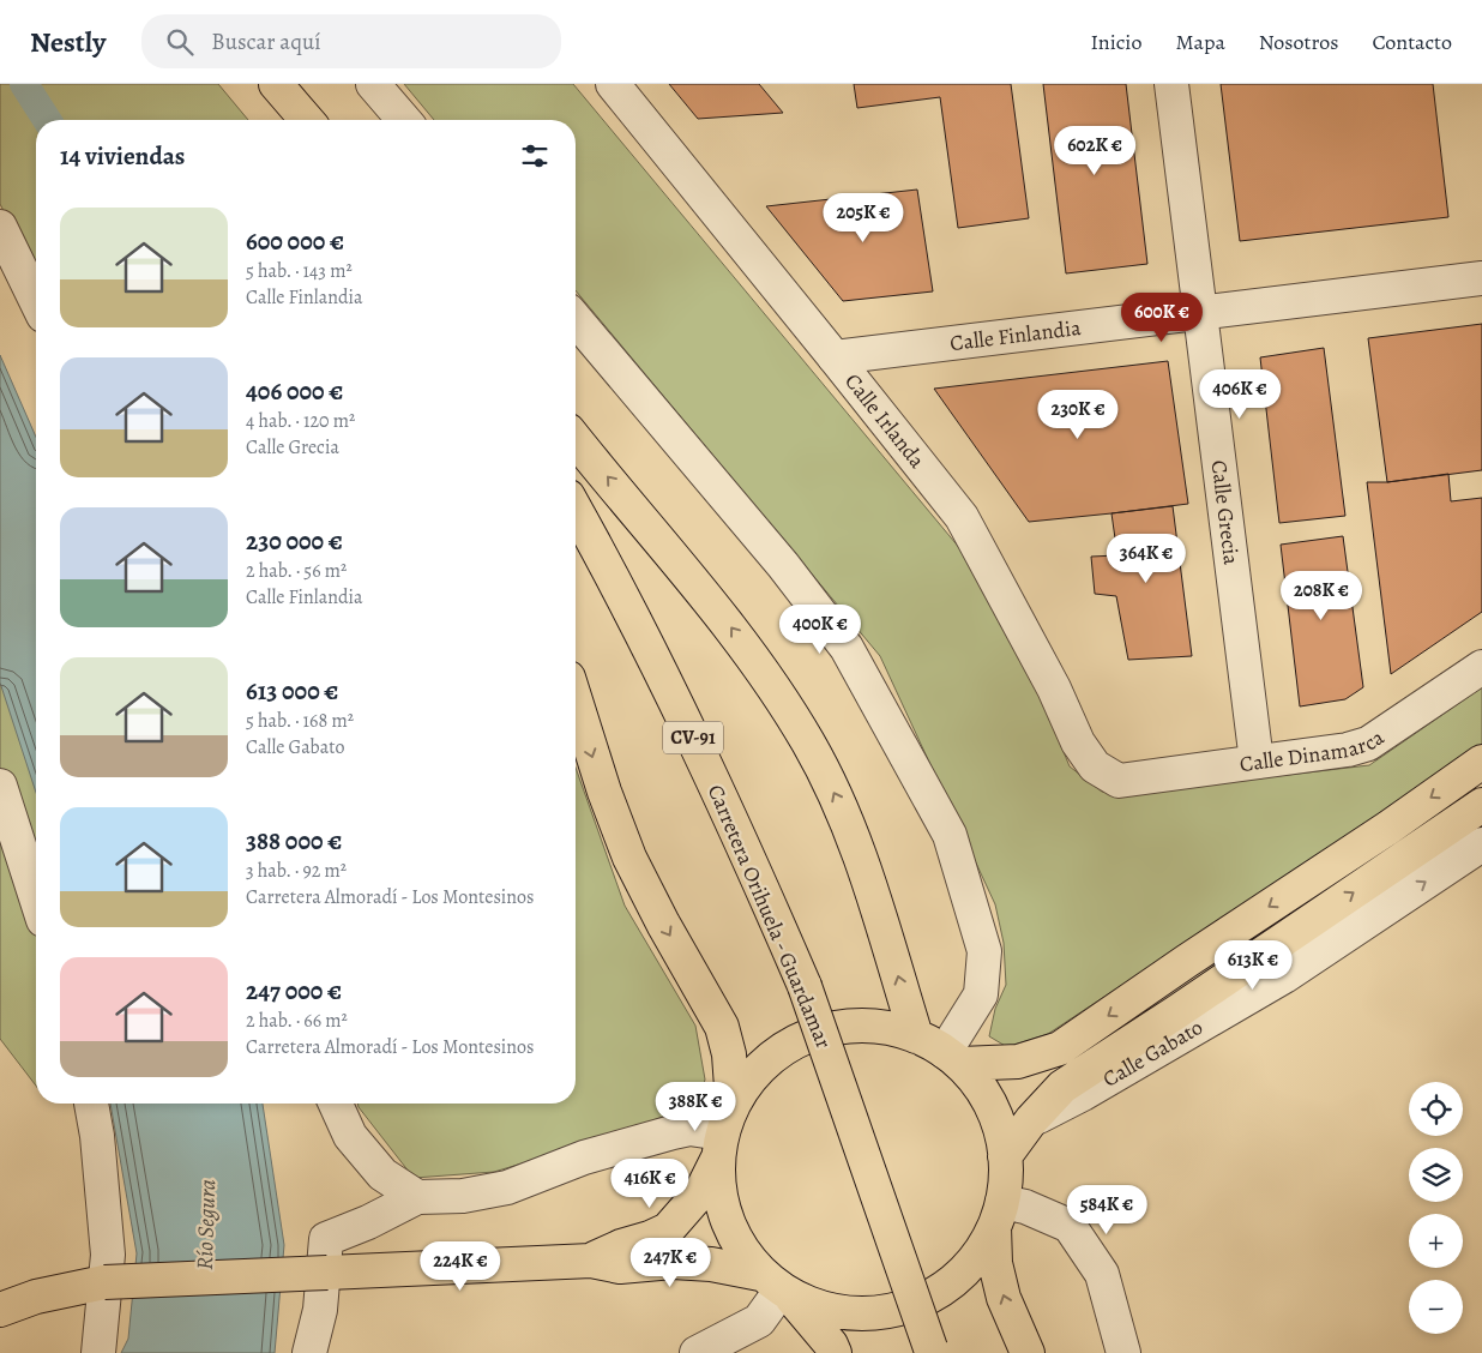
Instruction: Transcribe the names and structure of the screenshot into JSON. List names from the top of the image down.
{
  "streets": {
    "main road": ["CV-91", "Carretera Orihuela - Guardamar"],
    "street": [
      "Calle Finlandia",
      "Calle Irlanda",
      "Calle Grecia",
      "Calle Dinamarca",
      "Calle Gabato"
    ]
  },
  "crossings": [
    ["Calle Finlandia", "Calle Irlanda"],
    ["Calle Finlandia", "Calle Grecia"],
    ["Calle Irlanda", "Calle Dinamarca"],
    ["Calle Grecia", "Calle Dinamarca"]
  ],
  "one_way": ["Calle Gabato"],
  "water": ["Río Segura"],
  "page": {
    "header": "Nestly",
    "search": "Buscar aquí",
    "nav": [
      "Inicio",
      "Mapa",
      "Nosotros",
      "Contacto"
    ],
    "heading": "14 viviendas",
    "price": [
      "602K €",
      "205K €",
      "600K €",
      "406K €",
      "230K €",
      "364K €",
      "208K €",
      "400K €",
      "613K €",
      "388K €",
      "416K €",
      "584K €",
      "247K €",
      "224K €"
    ],
    "list": [
      {
        "name": "600 000 €",
        "note": "5 hab. · 143 m² · Calle Finlandia"
      },
      {
        "name": "406 000 €",
        "note": "4 hab. · 120 m² · Calle Grecia"
      },
      {
        "name": "230 000 €",
        "note": "2 hab. · 56 m² · Calle Finlandia"
      },
      {
        "name": "613 000 €",
        "note": "5 hab. · 168 m² · Calle Gabato"
      },
      {
        "name": "388 000 €",
        "note": "3 hab. · 92 m² · Carretera Almoradí - Los Montesinos"
      },
      {
        "name": "247 000 €",
        "note": "2 hab. · 66 m² · Carretera Almoradí - Los Montesinos"
      }
    ],
    "map_buttons": ["+", "−"]
  }
}
